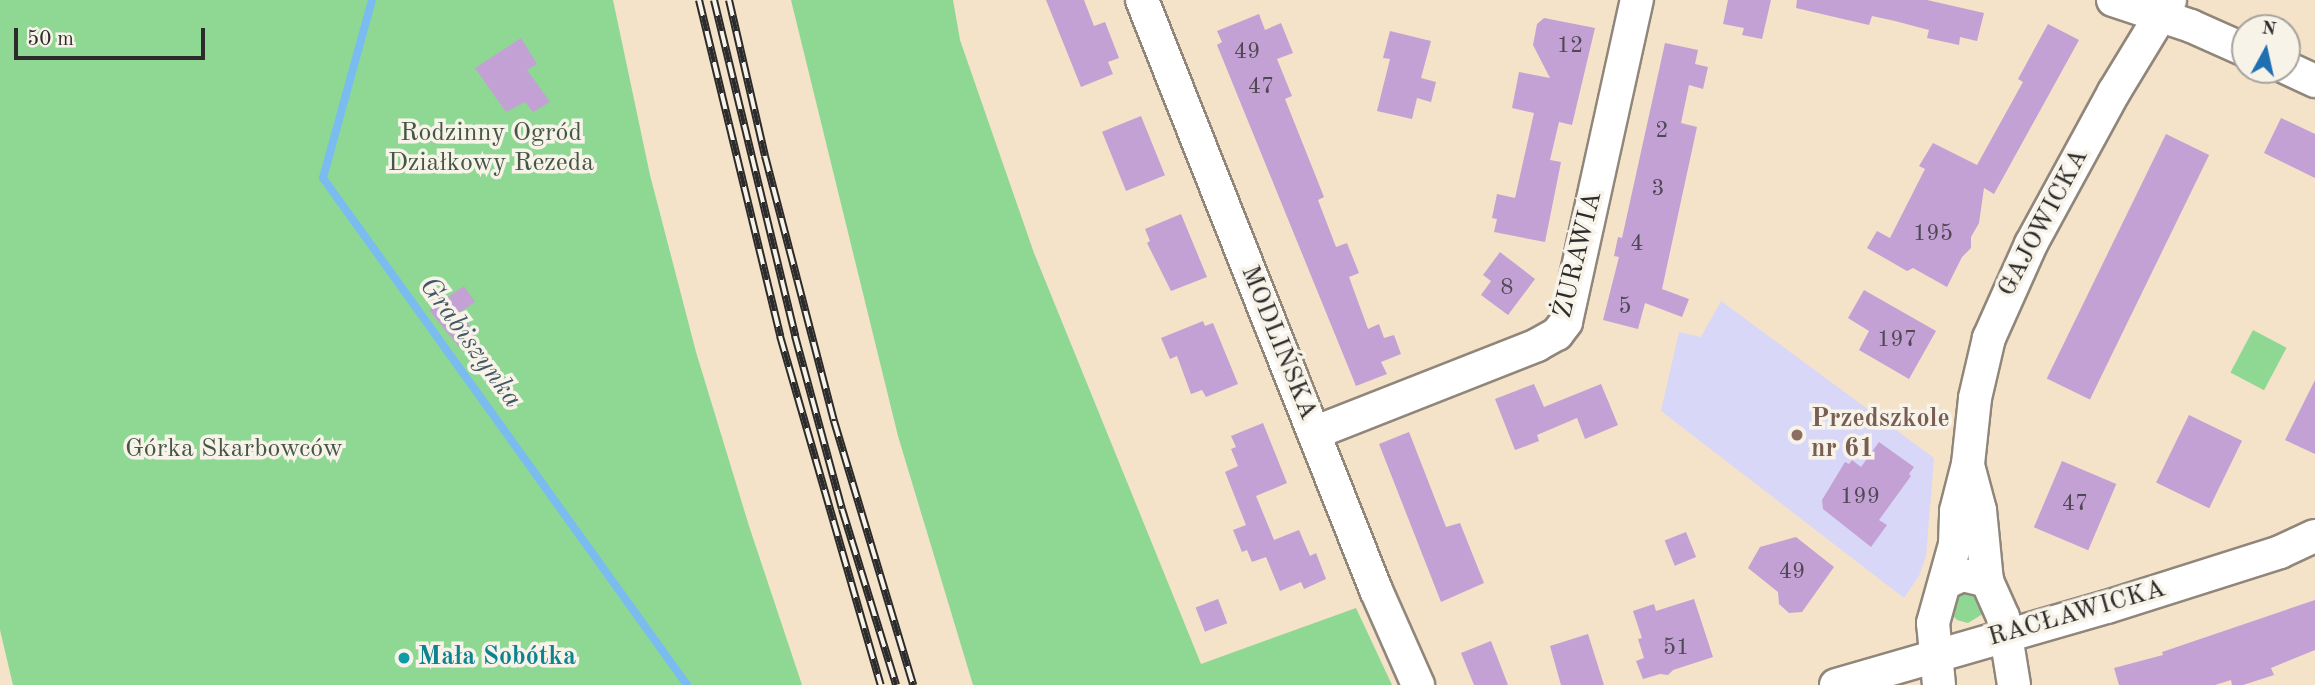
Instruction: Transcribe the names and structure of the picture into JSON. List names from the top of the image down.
{
  "streets": {
    "street": [
      "GAJOWICKA",
      "ŻURAWIA",
      "MODLIŃSKA",
      "RACŁAWICKA"
    ]
  },
  "crossings": [
    ["GAJOWICKA", "RACŁAWICKA"],
    ["ŻURAWIA", "MODLIŃSKA"]
  ],
  "water": ["Grabiszynka"],
  "parks": ["Rodzinny Ogród Działkowy Rezeda", "Górka Skarbowców"],
  "places": ["Przedszkole nr 61", "Mała Sobótka"],
  "house_numbers": [
    "12",
    "49",
    "47",
    "2",
    "3",
    "195",
    "4",
    "8",
    "5",
    "197",
    "199",
    "47",
    "49",
    "51"
  ],
  "scale_bar": "50 m",
  "north": "top"
}
